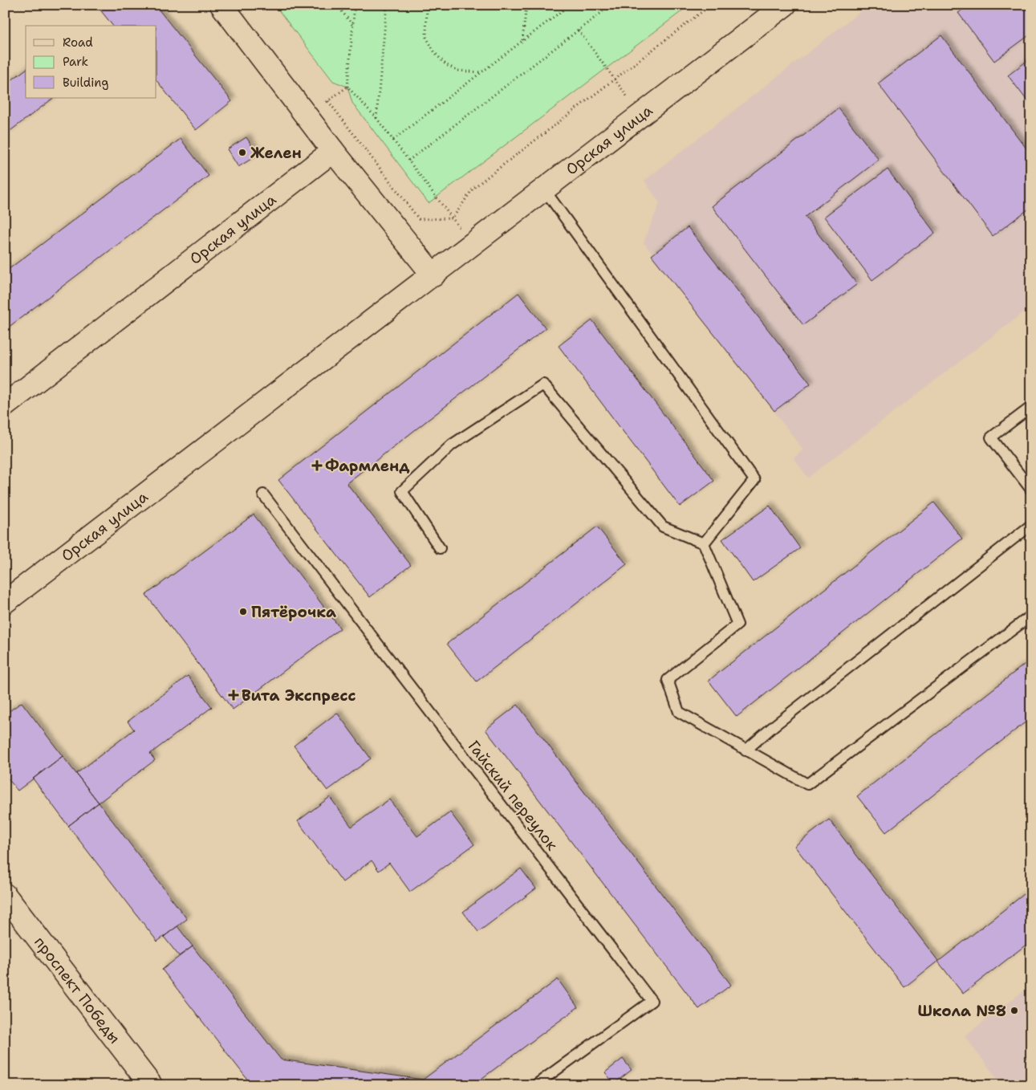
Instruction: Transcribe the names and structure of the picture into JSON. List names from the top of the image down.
{
  "streets": {
    "street": ["Орская улица", "проспект Победы"],
    "lane": ["Гайский переулок"]
  },
  "places": {
    "other": ["Желен", "Пятёрочка", "Школа №8"],
    "health": ["Фармленд", "Вита Экспресс"]
  },
  "legend": ["Road", "Park", "Building"]
}
